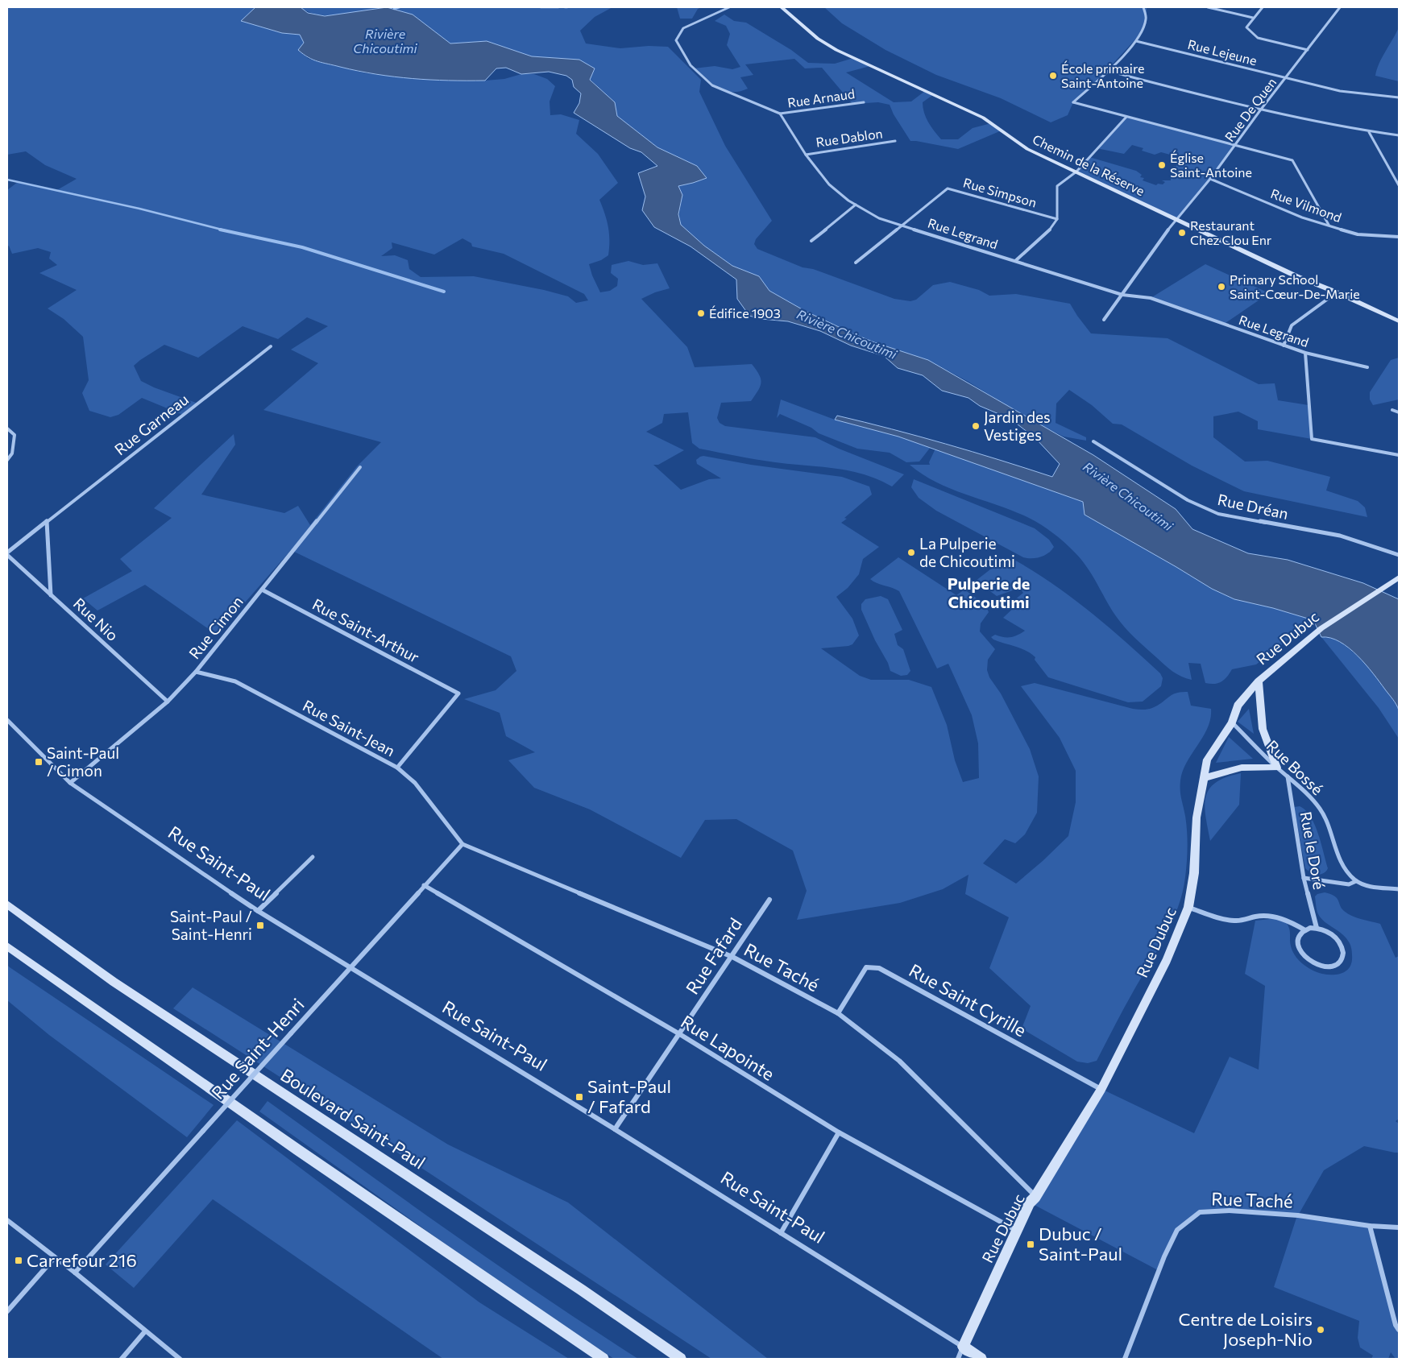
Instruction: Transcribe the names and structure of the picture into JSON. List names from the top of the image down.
{
  "streets": {
    "street": [
      "Rue Lejeune",
      "Rue Arnaud",
      "Rue De Quen",
      "Rue Dablon",
      "Chemin de la Réserve",
      "Rue Simpson",
      "Rue Vilmond",
      "Rue Legrand",
      "Rue Garneau",
      "Rue Dréan",
      "Rue Nio",
      "Rue Cimon",
      "Rue Saint-Arthur",
      "Rue Dubuc",
      "Rue Saint-Jean",
      "Rue Bossé",
      "Rue le Doré",
      "Rue Saint-Paul",
      "Rue Fafard",
      "Rue Taché",
      "Rue Saint Cyrille",
      "Rue Lapointe",
      "Rue Saint-Henri",
      "Boulevard Saint-Paul"
    ]
  },
  "crossings": [
    ["Rue Lejeune", "Rue De Quen"],
    ["Rue Arnaud", "Rue Legrand"],
    ["Rue De Quen", "Chemin de la Réserve"],
    ["Rue De Quen", "Rue Vilmond"],
    ["Rue De Quen", "Rue Legrand"],
    ["Rue Dablon", "Rue Legrand"],
    ["Rue Simpson", "Rue Legrand"],
    ["Rue Garneau", "Rue Nio"],
    ["Rue Nio", "Rue Cimon"],
    ["Rue Cimon", "Rue Saint-Arthur"],
    ["Rue Cimon", "Rue Saint-Jean"],
    ["Rue Cimon", "Rue Saint-Paul"],
    ["Rue Saint-Arthur", "Rue Saint-Jean"],
    ["Rue Dubuc", "Rue Bossé"],
    ["Rue Dubuc", "Rue Saint-Paul"],
    ["Rue Dubuc", "Rue Taché"],
    ["Rue Dubuc", "Rue Saint Cyrille"],
    ["Rue Dubuc", "Rue Lapointe"],
    ["Rue Saint-Jean", "Rue Taché"],
    ["Rue Saint-Jean", "Rue Saint-Henri"],
    ["Rue Bossé", "Rue le Doré"],
    ["Rue Saint-Paul", "Rue Fafard"],
    ["Rue Saint-Paul", "Rue Saint-Henri"],
    ["Rue Fafard", "Rue Taché"],
    ["Rue Fafard", "Rue Lapointe"],
    ["Rue Taché", "Rue Saint Cyrille"],
    ["Rue Taché", "Rue Saint-Henri"],
    ["Rue Lapointe", "Rue Saint-Henri"]
  ],
  "districts": ["Pulperie de Chicoutimi"],
  "water": ["Rivière Chicoutimi"],
  "places": {
    "other": [
      "École primaire Saint-Antoine",
      "Église Saint-Antoine",
      "Restaurant Chez Clou Enr",
      "Primary School Saint-Cœur-De-Marie",
      "Édifice 1903",
      "Jardin des Vestiges",
      "La Pulperie de Chicoutimi",
      "Centre de Loisirs Joseph-Nio"
    ],
    "transit": [
      "Saint-Paul / Cimon",
      "Saint-Paul / Saint-Henri",
      "Saint-Paul / Fafard",
      "Dubuc / Saint-Paul",
      "Carrefour 216"
    ]
  }
}
